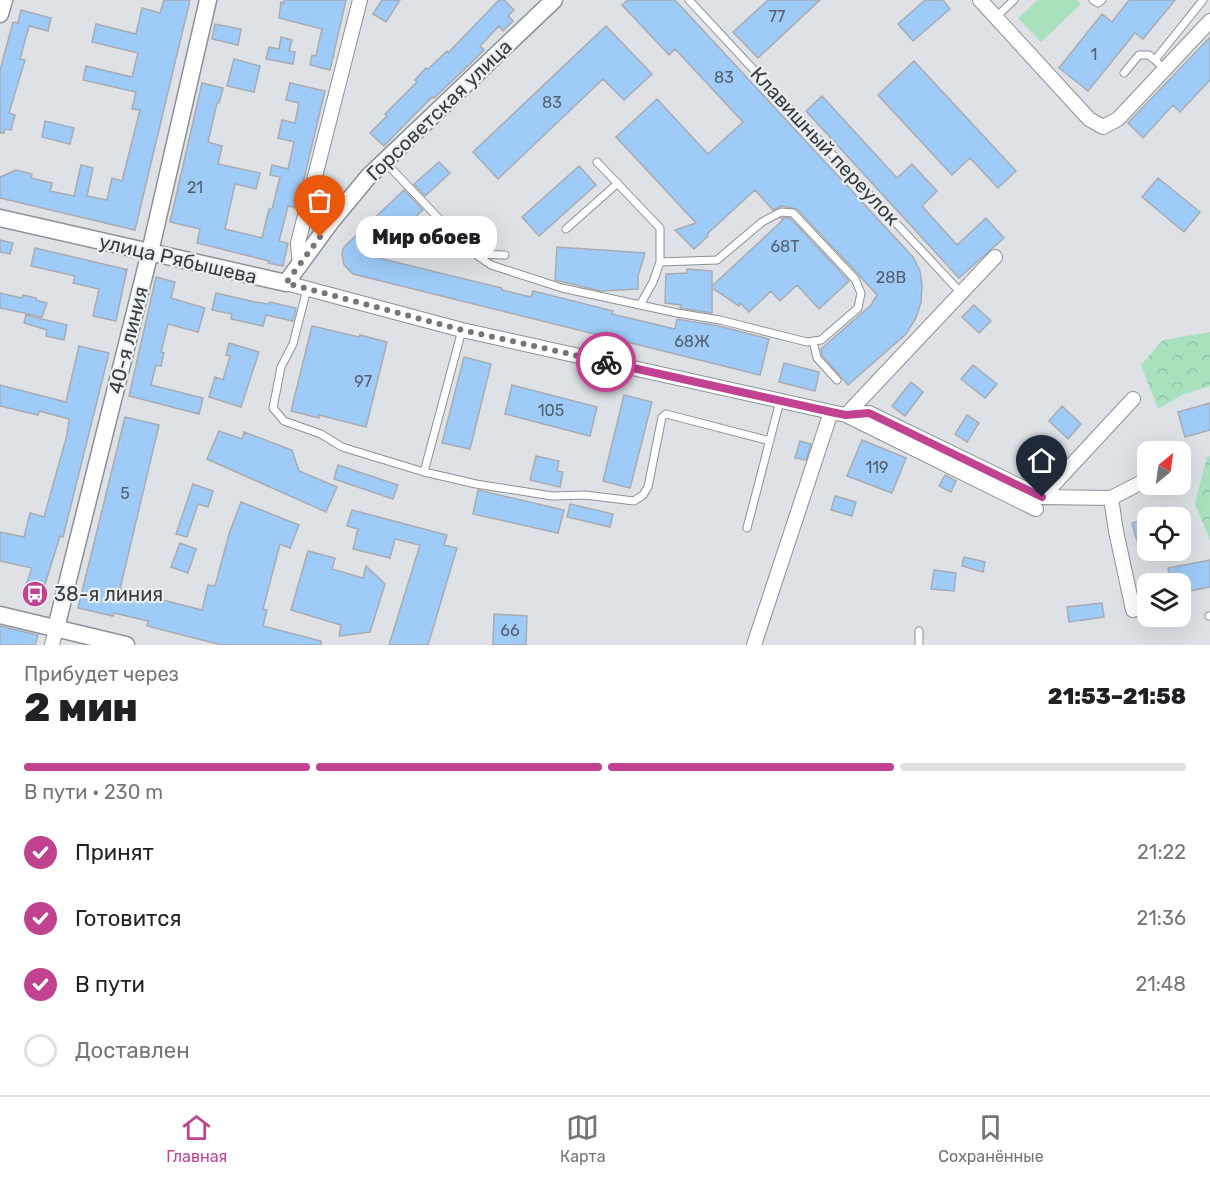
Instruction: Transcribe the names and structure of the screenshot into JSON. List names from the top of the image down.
{
  "streets": {
    "street": ["Горсоветская улица", "улица Рябышева", "40-я линия"],
    "lane": ["Клавишный переулок"]
  },
  "crossings": [
    ["Горсоветская улица", "улица Рябышева"],
    ["улица Рябышева", "40-я линия"]
  ],
  "places": {
    "other": ["Мир обоев"],
    "bus stop": ["38-я линия"]
  },
  "house_numbers": [
    "77",
    "1",
    "83",
    "83",
    "21",
    "68Т",
    "28В",
    "68Ж",
    "97",
    "105",
    "119",
    "5",
    "66"
  ],
  "north": "top right",
  "page": {
    "bubble": "Мир обоев",
    "heading": ["2 мин", "Прибудет через", "21:53–21:58"],
    "bar": "В пути · 230 m",
    "list": [
      ["Принят", "21:22"],
      ["Готовится", "21:36"],
      ["В пути", "21:48"],
      "Доставлен"
    ],
    "tabs": ["Главная", "Карта", "Сохранённые"]
  }
}
